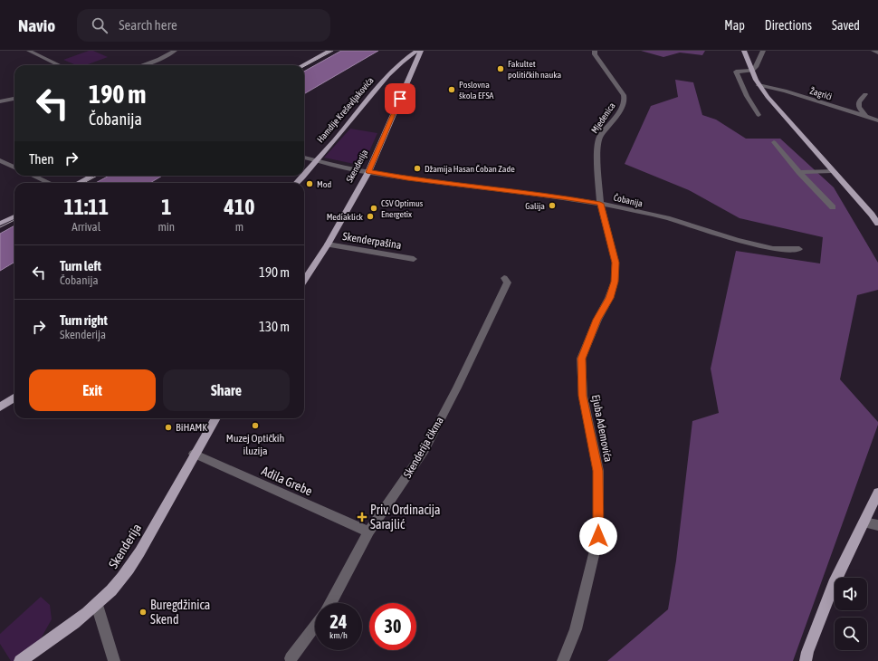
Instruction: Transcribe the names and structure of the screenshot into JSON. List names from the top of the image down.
{
  "streets": {
    "main road": ["Hamdije Kreševljakovića", "Skenderija"],
    "street": [
      "Žagrići",
      "Mjedenica",
      "Čobanija",
      "Skenderpašina",
      "Ejuba Ademovića",
      "Skenderija čikma",
      "Adila Grebe"
    ]
  },
  "crossings": [
    ["Hamdije Kreševljakovića", "Čobanija"],
    ["Mjedenica", "Čobanija"],
    ["Mjedenica", "Ejuba Ademovića"],
    ["Skenderija", "Čobanija"],
    ["Skenderija", "Skenderpašina"],
    ["Skenderija", "Adila Grebe"],
    ["Čobanija", "Ejuba Ademovića"],
    ["Skenderija čikma", "Adila Grebe"]
  ],
  "places": {
    "other": [
      "Fakultet političkih nauka",
      "Poslovna škola EFSA",
      "Džamija Hasan Čoban Zade",
      "Mod",
      "Galija",
      "CSV Optimus Energetix",
      "Mediaklick",
      "Muzej Optičkih iluzija",
      "BiHAMK",
      "Buregdžinica Skend"
    ],
    "health": ["Priv. Ordinacija Sarajlić"]
  },
  "page": {
    "header": "Navio",
    "search": "Search here",
    "nav": ["Map", "Directions", "Saved"],
    "turn": ["190 m", "Čobanija"],
    "then": "Then",
    "eta": [
      "11:11",
      "Arrival",
      "1",
      "min",
      "410",
      "m"
    ],
    "list": [
      {
        "name": "Turn left",
        "note": "Čobanija",
        "value": "190 m"
      },
      {
        "name": "Turn right",
        "note": "Skenderija",
        "value": "130 m"
      }
    ],
    "buttons": ["Exit", "Share"],
    "speed": "24 km/h",
    "limit": "30"
  }
}
